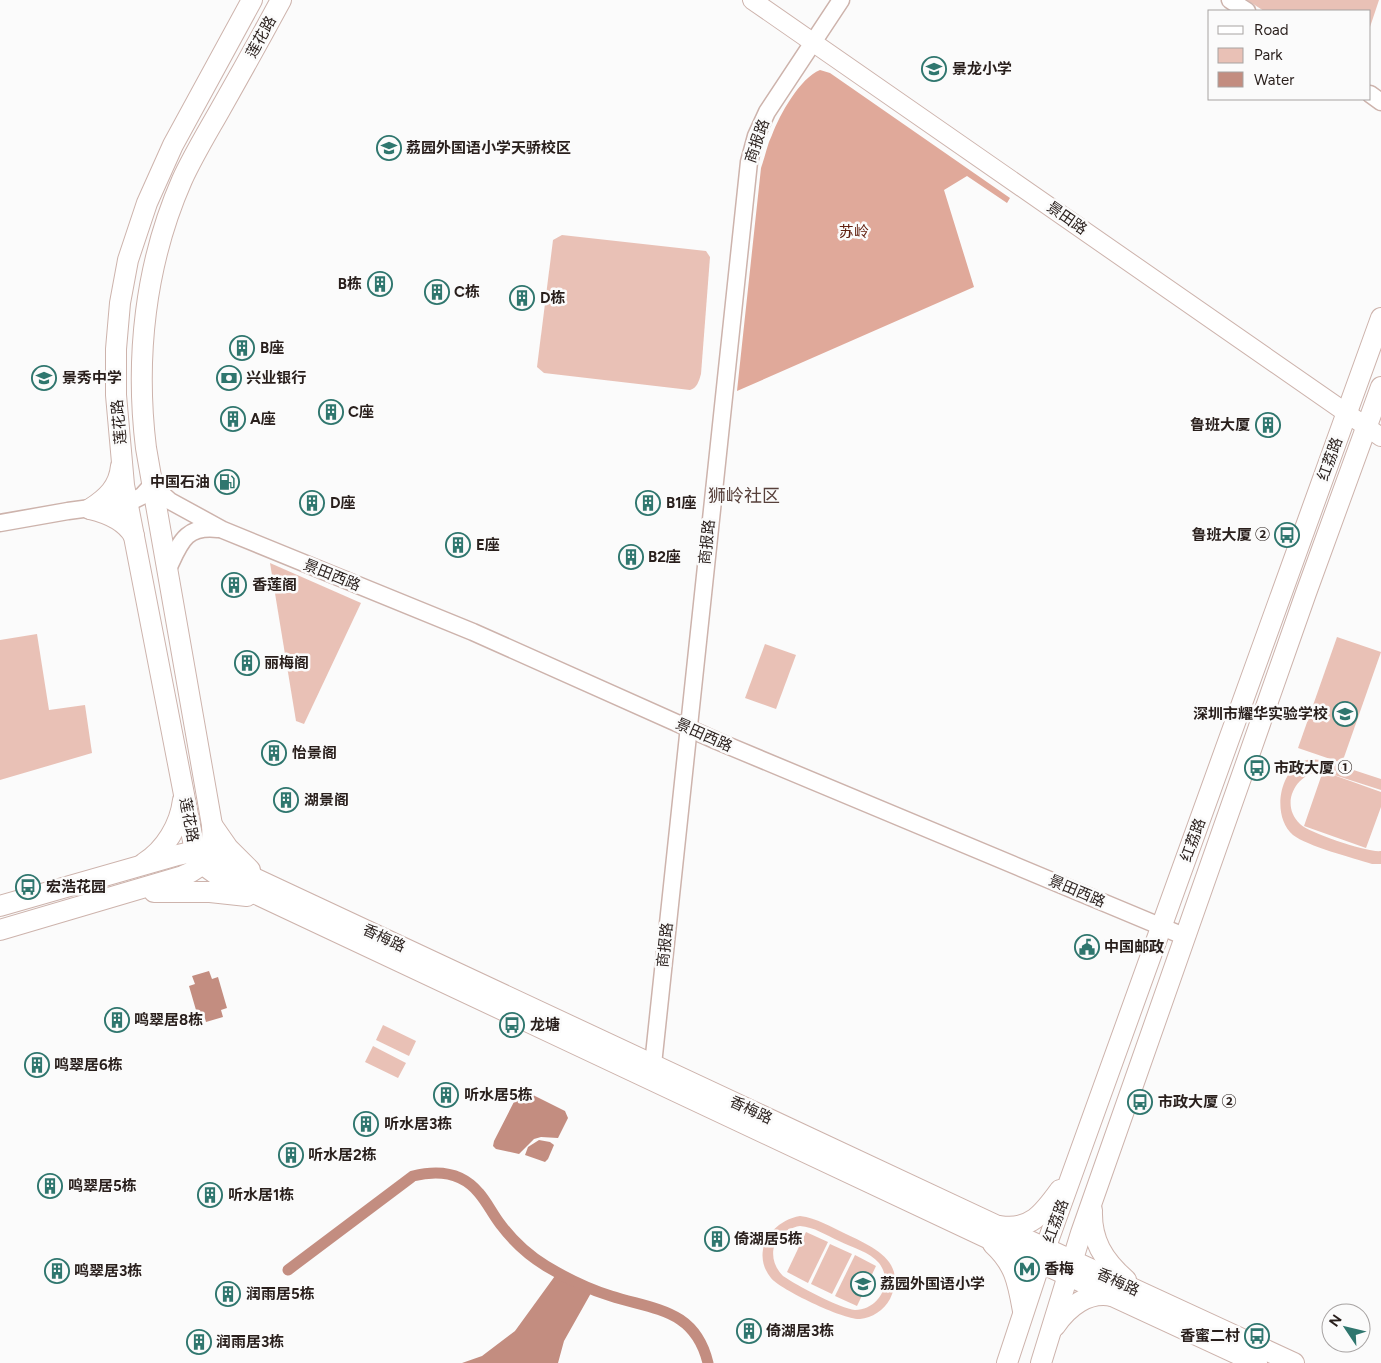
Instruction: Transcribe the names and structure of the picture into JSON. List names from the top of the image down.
{
  "streets": {
    "main road": [
      "莲花路",
      "景田路",
      "红荔路",
      "香梅路"
    ],
    "street": ["商报路", "景田西路"]
  },
  "crossings": [
    ["莲花路", "景田西路"],
    ["莲花路", "香梅路"],
    ["商报路", "景田路"],
    ["商报路", "景田西路"],
    ["商报路", "香梅路"],
    ["景田路", "红荔路"],
    ["红荔路", "景田西路"],
    ["红荔路", "香梅路"]
  ],
  "districts": ["狮岭社区"],
  "parks": ["苏岭"],
  "places": {
    "school or university": [
      "景龙小学",
      "荔园外国语小学天骄校区",
      "景秀中学",
      "深圳市耀华实验学校",
      "荔园外国语小学"
    ],
    "building": [
      "B栋",
      "C栋",
      "D栋",
      "B座",
      "C座",
      "A座",
      "鲁班大厦",
      "D座",
      "B1座",
      "E座",
      "B2座",
      "香莲阁",
      "丽梅阁",
      "怡景阁",
      "湖景阁",
      "鸣翠居8栋",
      "鸣翠居6栋",
      "听水居5栋",
      "听水居3栋",
      "听水居2栋",
      "鸣翠居5栋",
      "听水居1栋",
      "倚湖居5栋",
      "鸣翠居3栋",
      "润雨居5栋",
      "倚湖居3栋",
      "润雨居3栋"
    ],
    "bank": ["兴业银行"],
    "fuel station": ["中国石油"],
    "bus stop": [
      "鲁班大厦 ②",
      "市政大厦 ①",
      "宏浩花园",
      "龙塘",
      "市政大厦 ②",
      "香蜜二村"
    ],
    "public building": ["中国邮政"],
    "metro station": ["香梅"]
  },
  "legend": ["Road", "Park", "Water"],
  "north": "top left"
}
